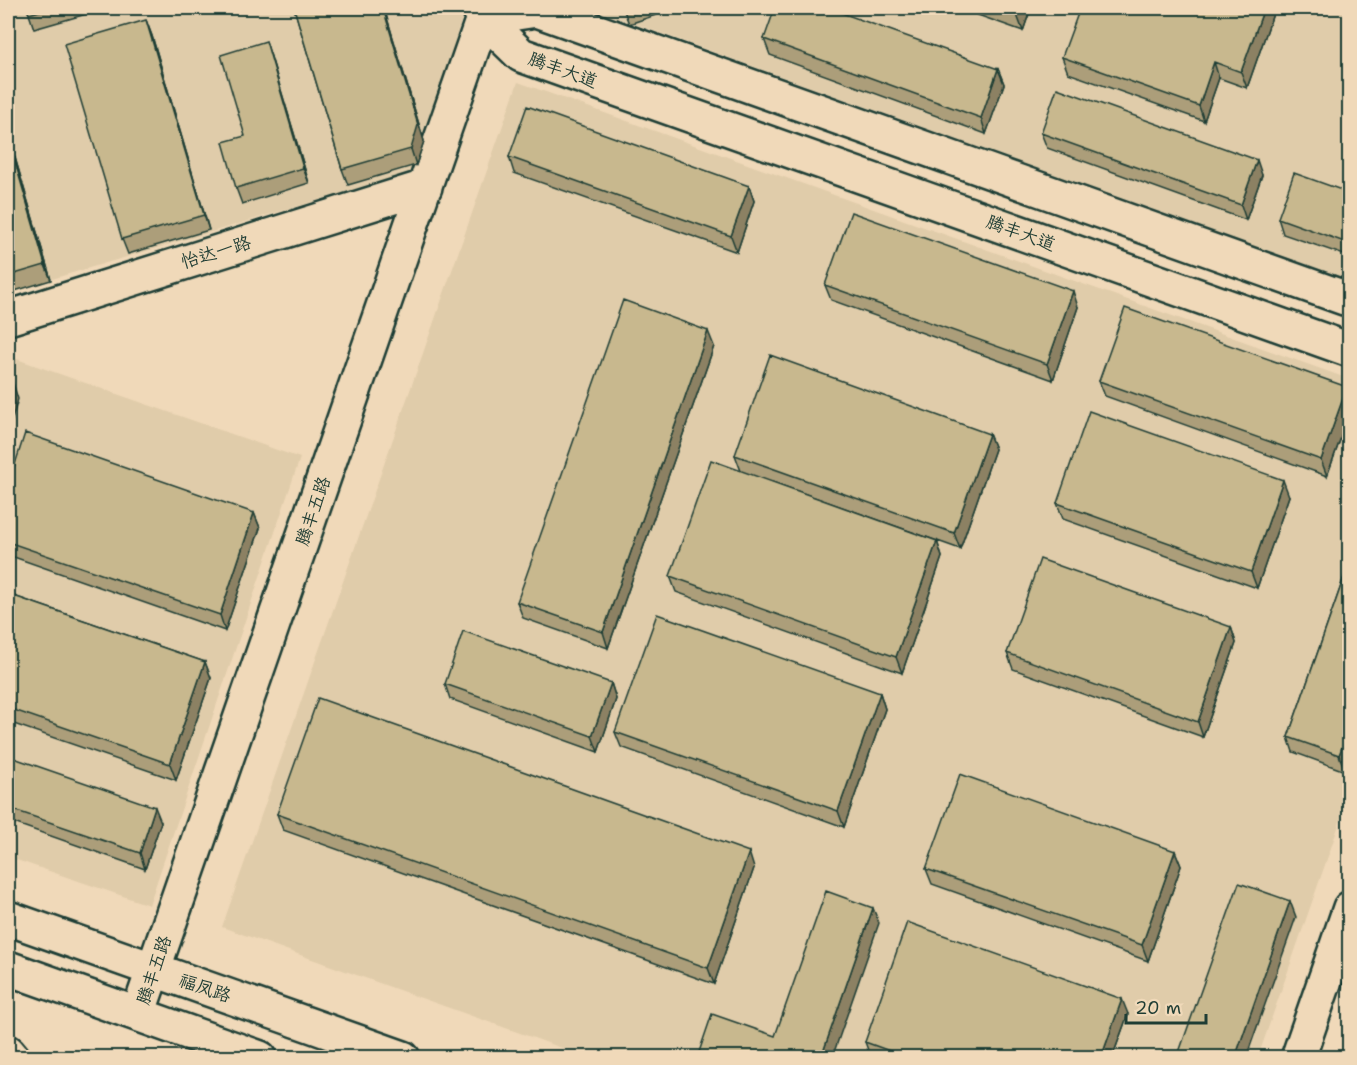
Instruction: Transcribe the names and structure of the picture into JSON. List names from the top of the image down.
{
  "streets": {
    "street": [
      "腾丰大道",
      "怡达一路",
      "腾丰五路",
      "福凤路"
    ]
  },
  "crossings": [
    ["腾丰大道", "腾丰五路"],
    ["怡达一路", "腾丰五路"],
    ["腾丰五路", "福凤路"]
  ],
  "scale_bar": "20 m"
}
